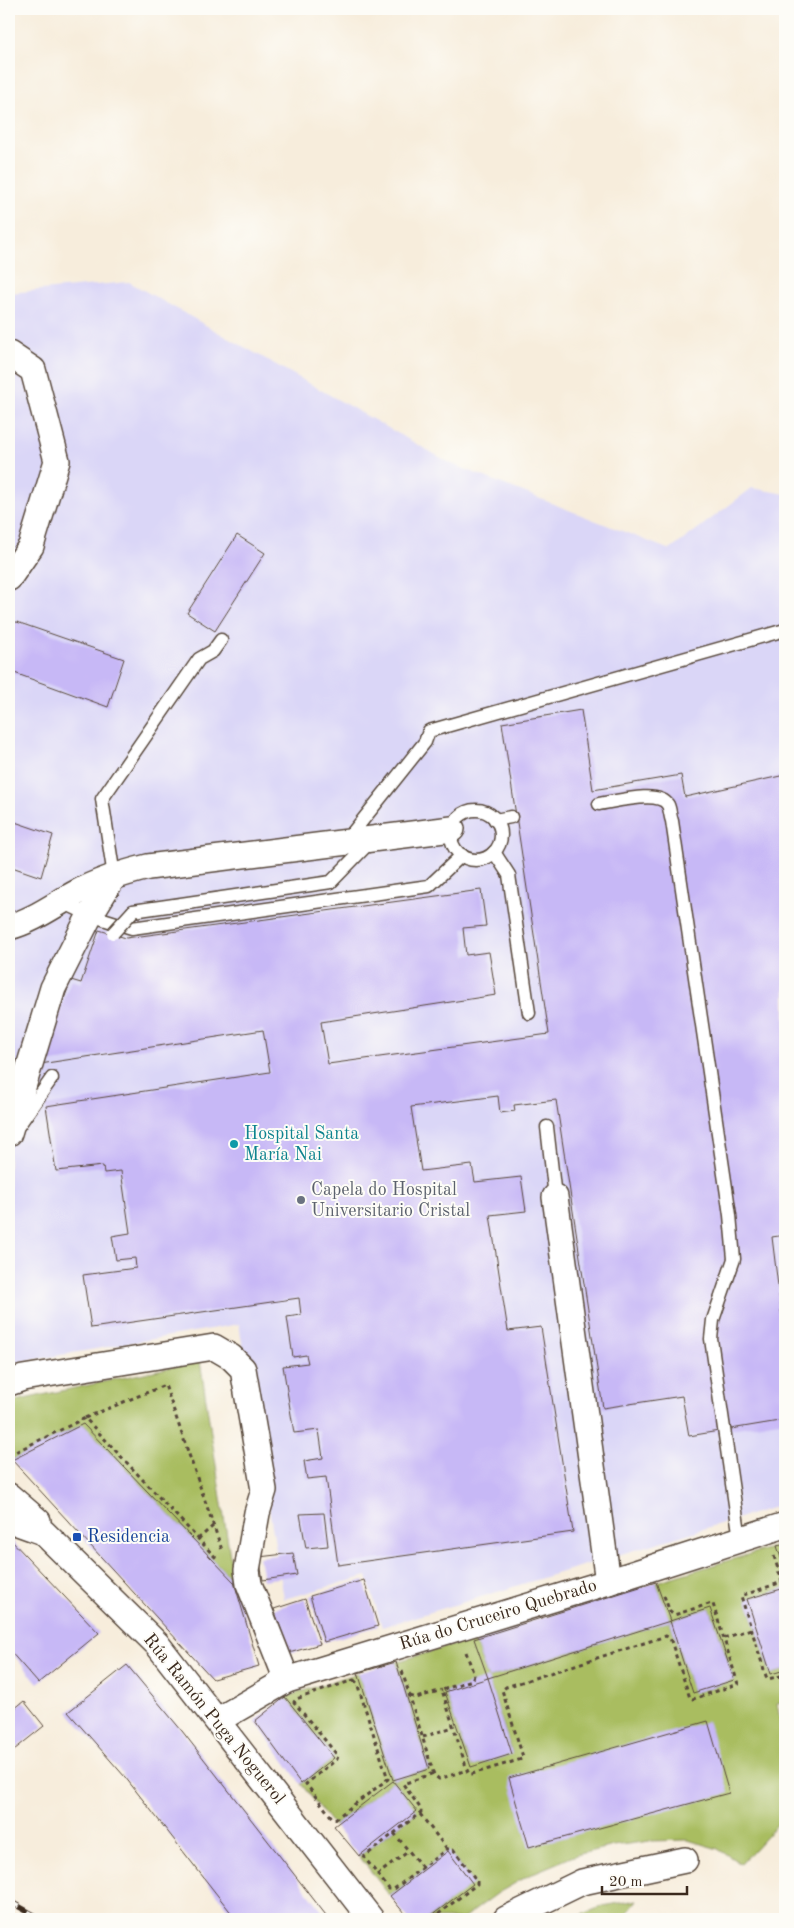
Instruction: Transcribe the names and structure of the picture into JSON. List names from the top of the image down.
{
  "streets": {
    "street": ["Rúa do Cruceiro Quebrado", "Rúa Ramón Puga Noguerol"]
  },
  "crossings": [
    ["Rúa do Cruceiro Quebrado", "Rúa Ramón Puga Noguerol"]
  ],
  "places": {
    "other": ["Hospital Santa María Nai", "Capela do Hospital Universitario Cristal"],
    "transit": ["Residencia"]
  },
  "scale_bar": "20 m"
}
